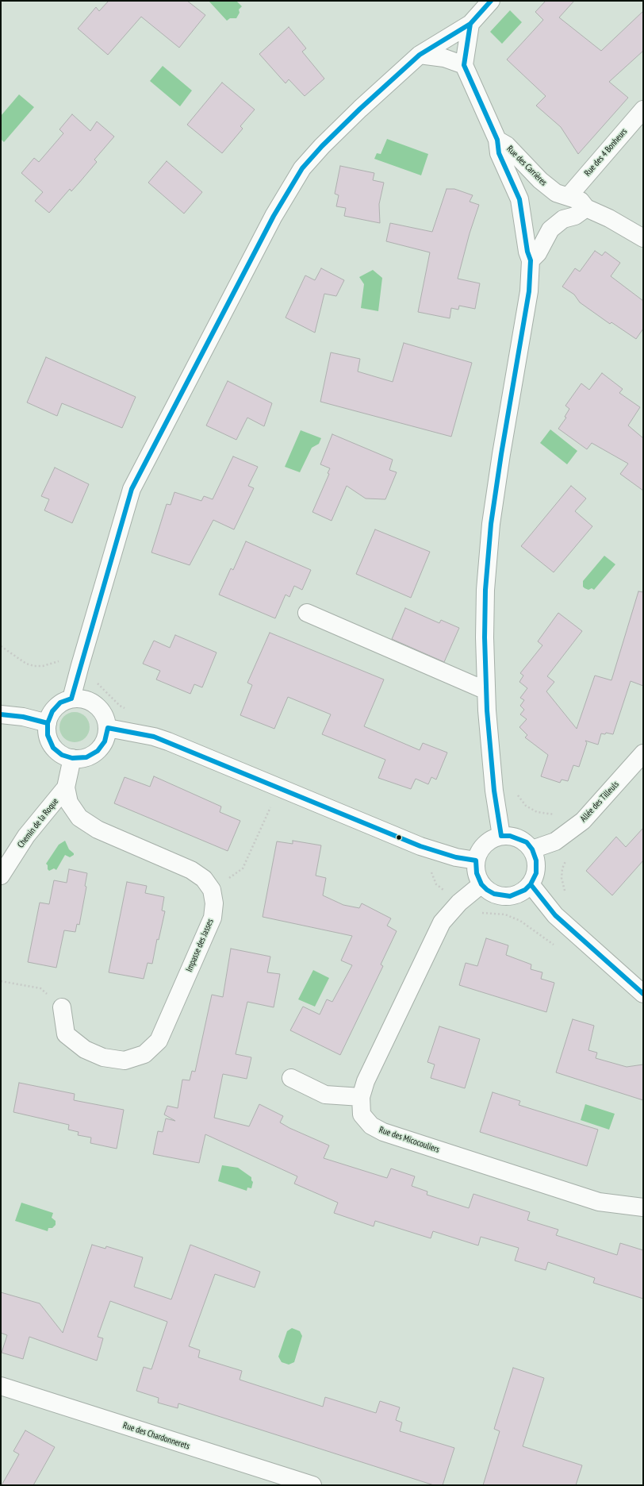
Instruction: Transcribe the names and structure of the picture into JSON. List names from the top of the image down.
{
  "streets": {
    "street": [
      "Rue des 4 Bonheurs",
      "Rue des Carrières",
      "Allée des Tilleuls",
      "Chemin de la Roque",
      "Impasse des Jasses",
      "Rue des Micocouliers",
      "Rue des Chardonnerets"
    ]
  },
  "crossings": [
    ["Rue des 4 Bonheurs", "Rue des Carrières"],
    ["Rue des Carrières", "Allée des Tilleuls"],
    ["Rue des Carrières", "Rue des Micocouliers"],
    ["Allée des Tilleuls", "Rue des Micocouliers"]
  ]
}
